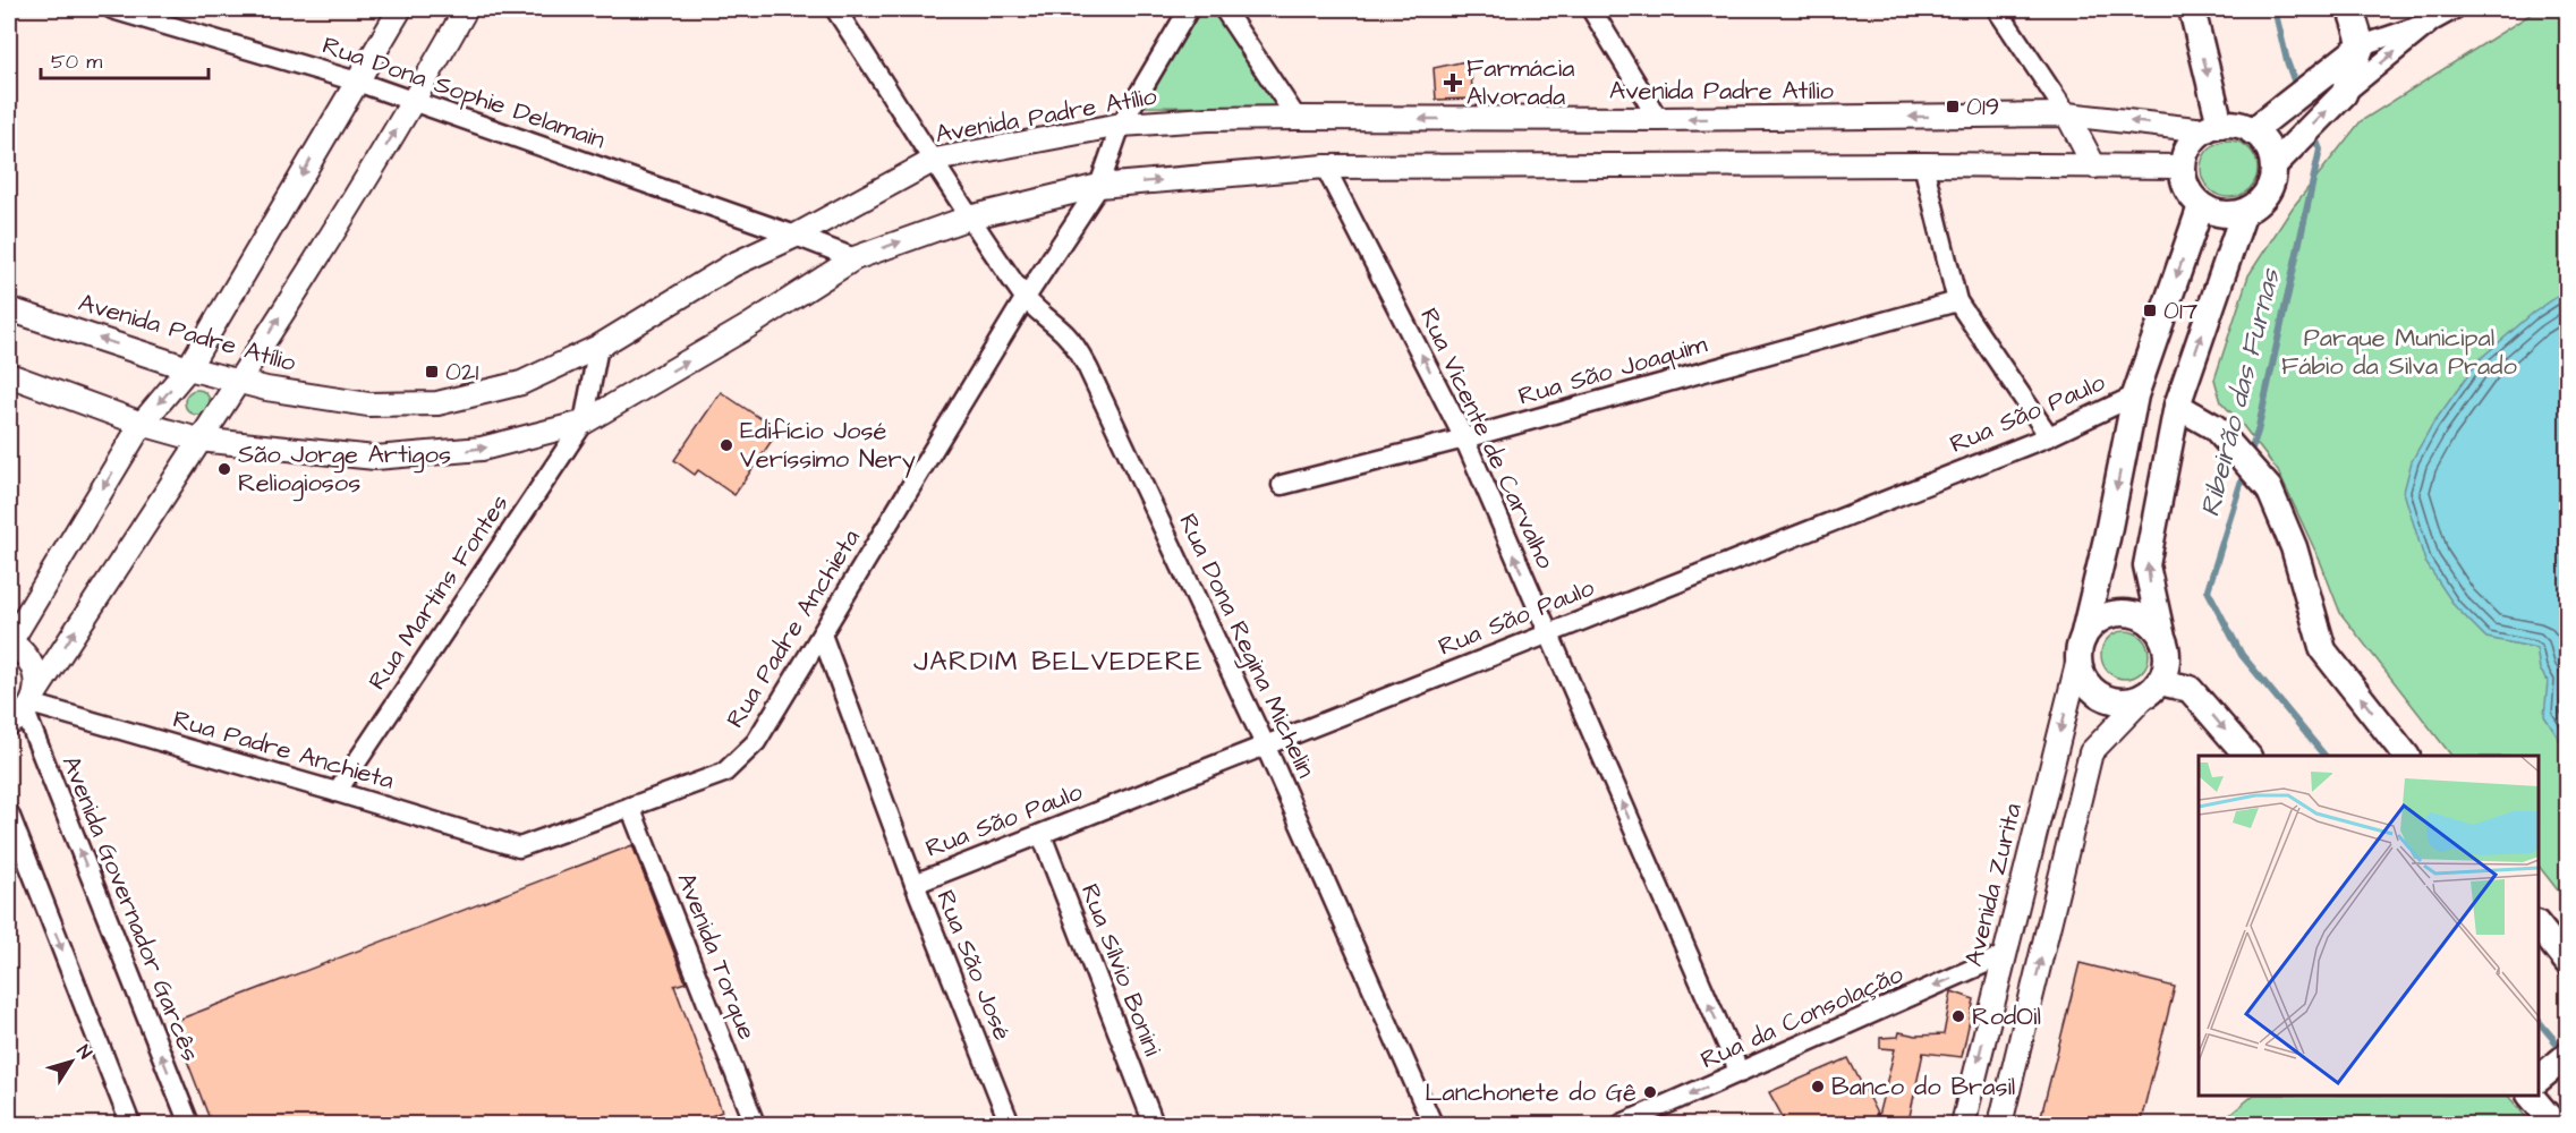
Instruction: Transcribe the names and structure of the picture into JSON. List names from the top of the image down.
{
  "streets": {
    "street": [
      "Avenida Padre Atílio",
      "Rua Dona Sophie Delamain",
      "Rua São Joaquim",
      "Rua São Paulo",
      "Rua Vicente de Carvalho",
      "Rua Martins Fontes",
      "Rua Padre Anchieta",
      "Rua Dona Regina Michelin",
      "Avenida Zurita",
      "Avenida Governador Garcês",
      "Avenida Torque",
      "Rua São José",
      "Rua Sílvio Bonini",
      "Rua da Consolação"
    ]
  },
  "crossings": [
    ["Avenida Padre Atílio", "Rua Dona Sophie Delamain"],
    ["Avenida Padre Atílio", "Rua Padre Anchieta"],
    ["Avenida Padre Atílio", "Rua Dona Regina Michelin"],
    ["Rua São Joaquim", "Rua Vicente de Carvalho"],
    ["Rua São Paulo", "Rua Vicente de Carvalho"],
    ["Rua São Paulo", "Rua Dona Regina Michelin"],
    ["Rua São Paulo", "Rua São José"],
    ["Rua São Paulo", "Rua Sílvio Bonini"],
    ["Rua Vicente de Carvalho", "Rua da Consolação"],
    ["Rua Martins Fontes", "Rua Padre Anchieta"],
    ["Rua Padre Anchieta", "Rua Dona Regina Michelin"],
    ["Rua Padre Anchieta", "Avenida Governador Garcês"],
    ["Rua Padre Anchieta", "Avenida Torque"],
    ["Rua Padre Anchieta", "Rua São José"],
    ["Avenida Zurita", "Rua da Consolação"]
  ],
  "one_way": ["Rua Vicente de Carvalho", "Rua da Consolação"],
  "districts": ["JARDIM BELVEDERE"],
  "water": ["Ribeirão das Furnas"],
  "parks": ["Parque Municipal Fábio da Silva Prado"],
  "places": {
    "health": ["Farmácia Alvorada"],
    "transit": ["019", "017", "021"],
    "other": [
      "Edifício José Veríssimo Nery",
      "São Jorge Artigos Reliogiosos",
      "RodOil",
      "Banco do Brasil",
      "Lanchonete do Gê"
    ]
  },
  "scale_bar": "50 m",
  "north": "top right"
}
